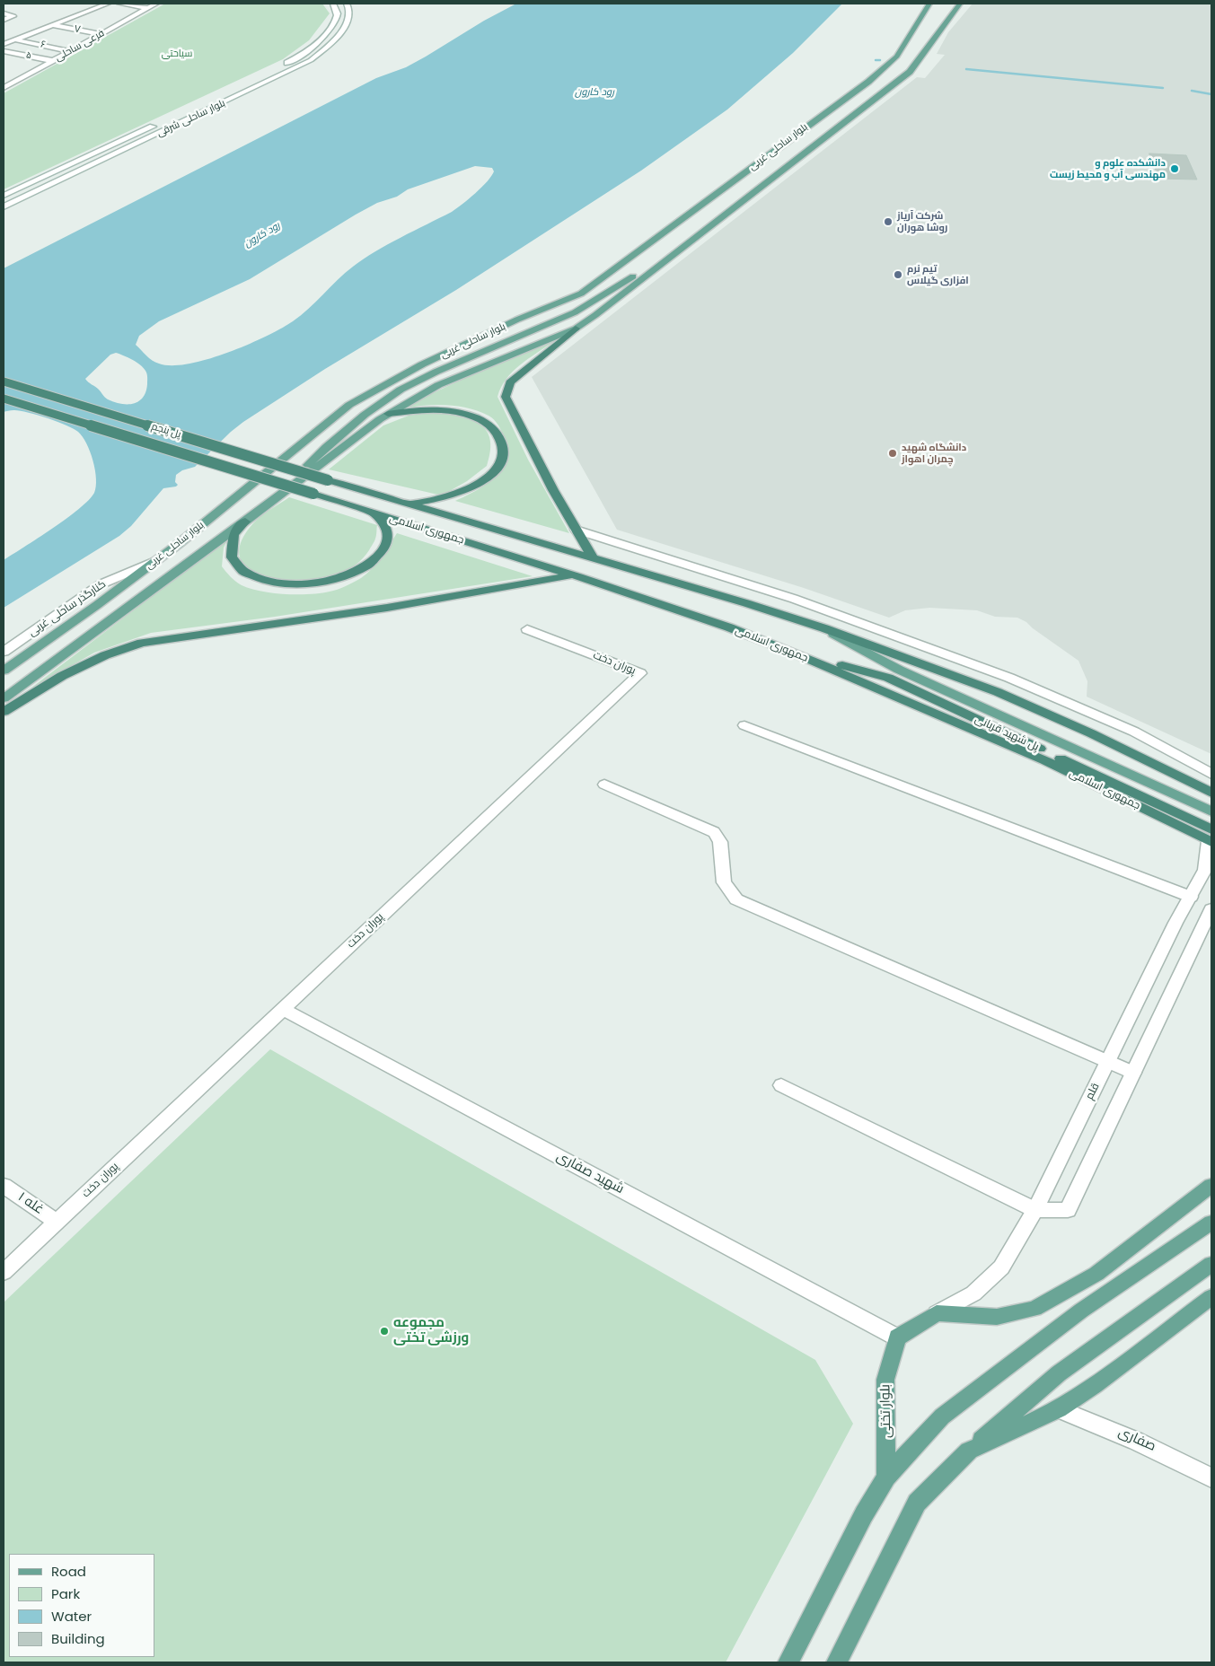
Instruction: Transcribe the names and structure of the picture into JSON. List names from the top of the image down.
{
  "streets": {
    "highway": ["پل پنجم", "جمهوری اسلامی", "پل شهید قربانی"],
    "main road": ["بلوار ساحلی غربی", "بلوار تختی"],
    "street": [
      "۷",
      "۶",
      "فرعی ساحلی",
      "۵",
      "بلوار ساحلی شرقی",
      "کنارگذر ساحلی غربی",
      "پوران دخت",
      "قلم",
      "شهید صفاری",
      "غله ۱",
      "صفاری"
    ]
  },
  "crossings": [
    ["۷", "فرعی ساحلی"],
    ["۶", "فرعی ساحلی"],
    ["فرعی ساحلی", "۵"],
    ["بلوار ساحلی غربی", "کنارگذر ساحلی غربی"],
    ["پل پنجم", "جمهوری اسلامی"],
    ["جمهوری اسلامی", "پل شهید قربانی"],
    ["پوران دخت", "شهید صفاری"],
    ["پوران دخت", "غله ۱"],
    ["پل شهید قربانی", "قلم"],
    ["شهید صفاری", "بلوار تختی"]
  ],
  "water": ["رود کارون"],
  "parks": ["سیاحتی"],
  "places": [
    "دانشکده علوم و مهندسی آب و محیط زیست",
    "شرکت آریاز روشا هوران",
    "تیم نرم افزاری گیلاس",
    "دانشگاه شهید چمران اهواز",
    "مجموعه ورزشی تختی"
  ],
  "legend": [
    "Road",
    "Park",
    "Water",
    "Building"
  ]
}
